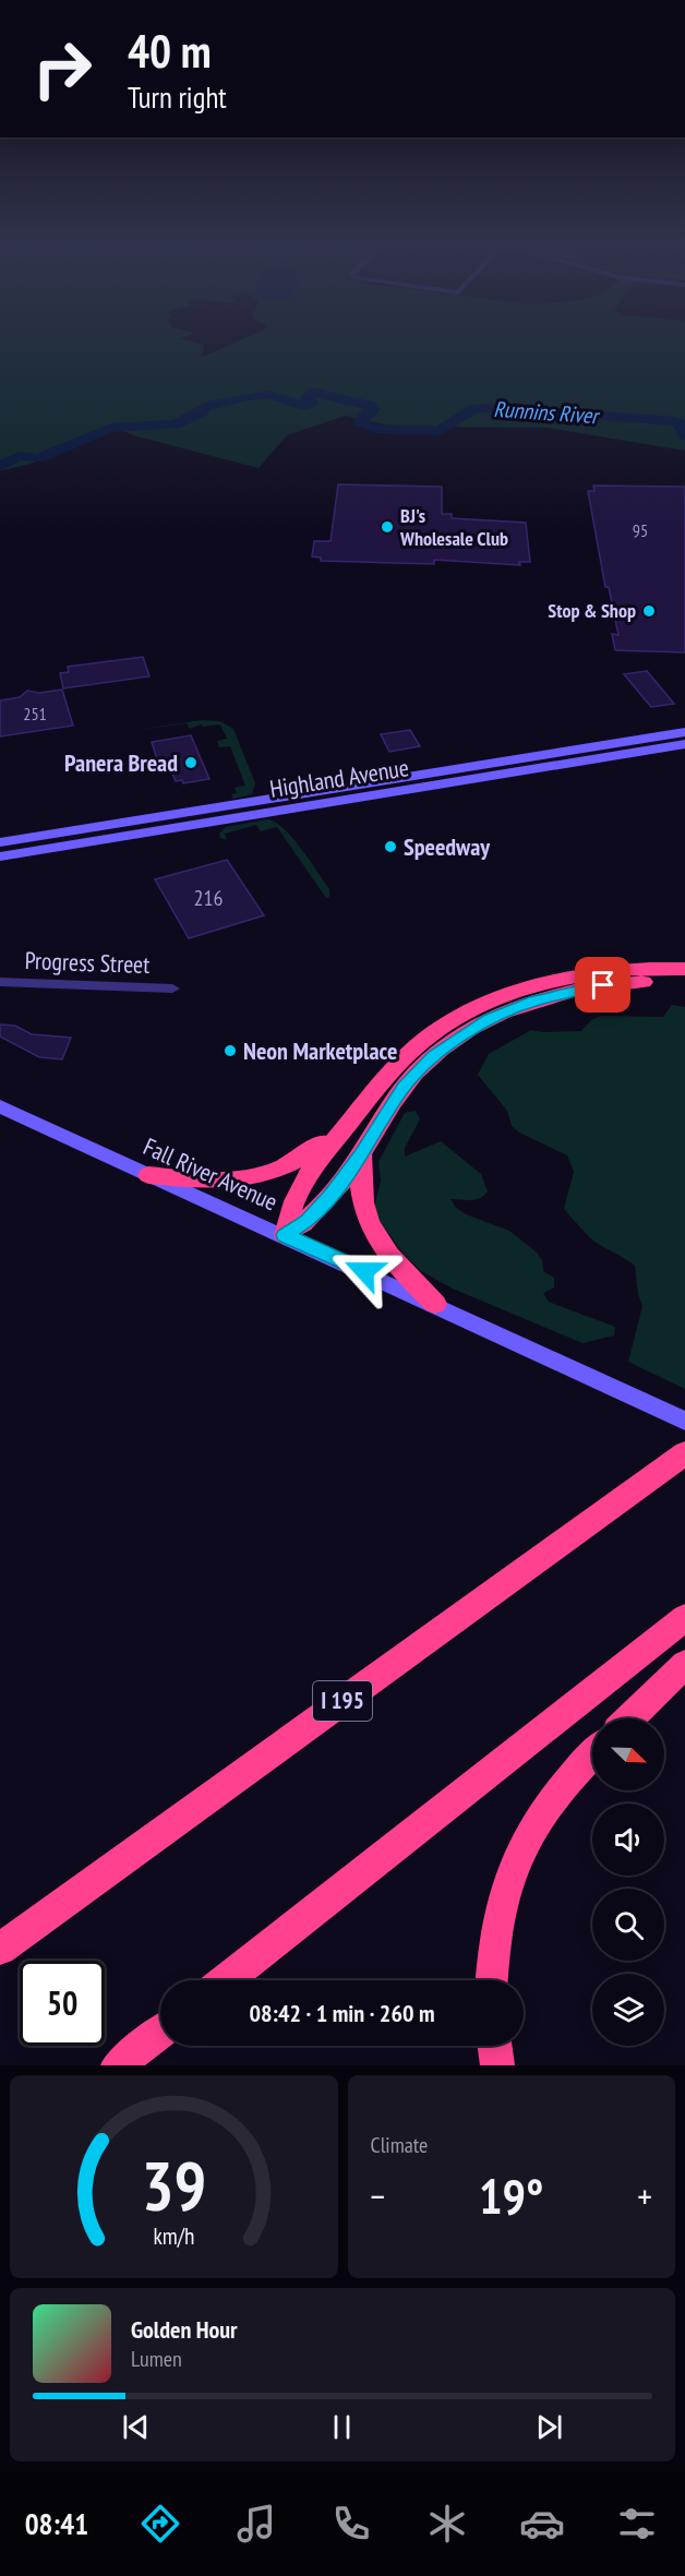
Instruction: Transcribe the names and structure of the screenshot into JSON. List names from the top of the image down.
{
  "streets": {
    "highway": ["I 195"],
    "main road": ["Highland Avenue", "Fall River Avenue"],
    "street": ["Progress Street"]
  },
  "water": ["Runnins River"],
  "places": [
    "BJ's Wholesale Club",
    "Stop & Shop",
    "Panera Bread",
    "Speedway",
    "Neon Marketplace"
  ],
  "house_numbers": ["95", "251", "216"],
  "north": "bottom right",
  "page": {
    "turn": ["40 m", "Turn right"],
    "limit": "50",
    "trip": "08:42 · 1 min · 260 m",
    "tile": "Climate",
    "heat": ["−", "19°", "+"],
    "song": ["Golden Hour", "Lumen"],
    "tabs": "08:41",
    "gauge": ["39", "km/h"]
  }
}
